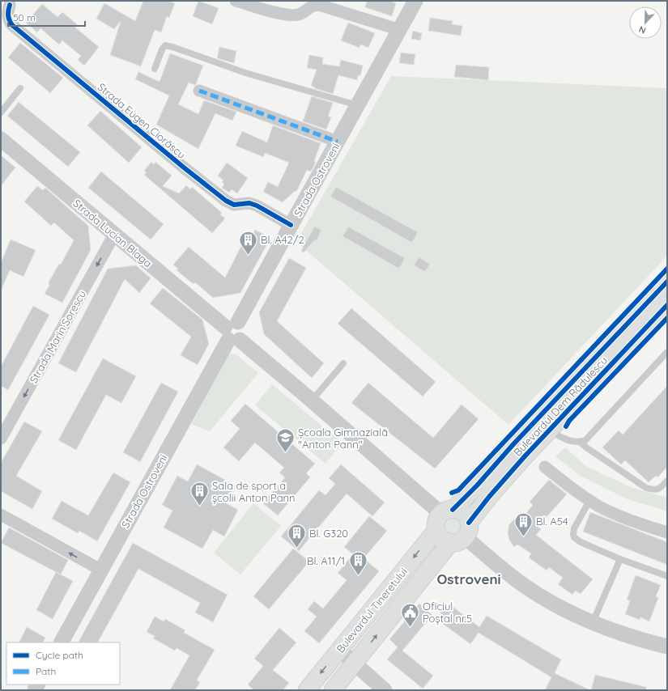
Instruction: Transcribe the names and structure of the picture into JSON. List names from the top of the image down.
{
  "streets": {
    "main road": ["Bulevardul Dem Rădulescu", "Bulevardul Tineretului"],
    "street": [
      "Strada Eugen Ciorăscu",
      "Strada Ostroveni",
      "Strada Lucian Blaga",
      "Strada Marin Sorescu"
    ]
  },
  "crossings": [
    ["Strada Eugen Ciorăscu", "Strada Ostroveni"],
    ["Strada Ostroveni", "Strada Lucian Blaga"],
    ["Strada Lucian Blaga", "Strada Marin Sorescu"],
    ["Strada Lucian Blaga", "Bulevardul Dem Rădulescu"],
    ["Strada Lucian Blaga", "Bulevardul Tineretului"],
    ["Bulevardul Dem Rădulescu", "Bulevardul Tineretului"]
  ],
  "one_way": ["Strada Marin Sorescu"],
  "districts": ["Ostroveni"],
  "places": {
    "building": [
      "Bl. A42/2",
      "Sala de sport a școlii Anton Pann",
      "Bl. A54",
      "Bl. G320",
      "Bl. A11/1"
    ],
    "school or university": ["Școala Gimnazială \"Anton Pann\""],
    "public building": ["Oficiul Poștal nr.5"]
  },
  "legend": ["Cycle path", "Path"],
  "scale_bar": "50 m",
  "north": "bottom left"
}
